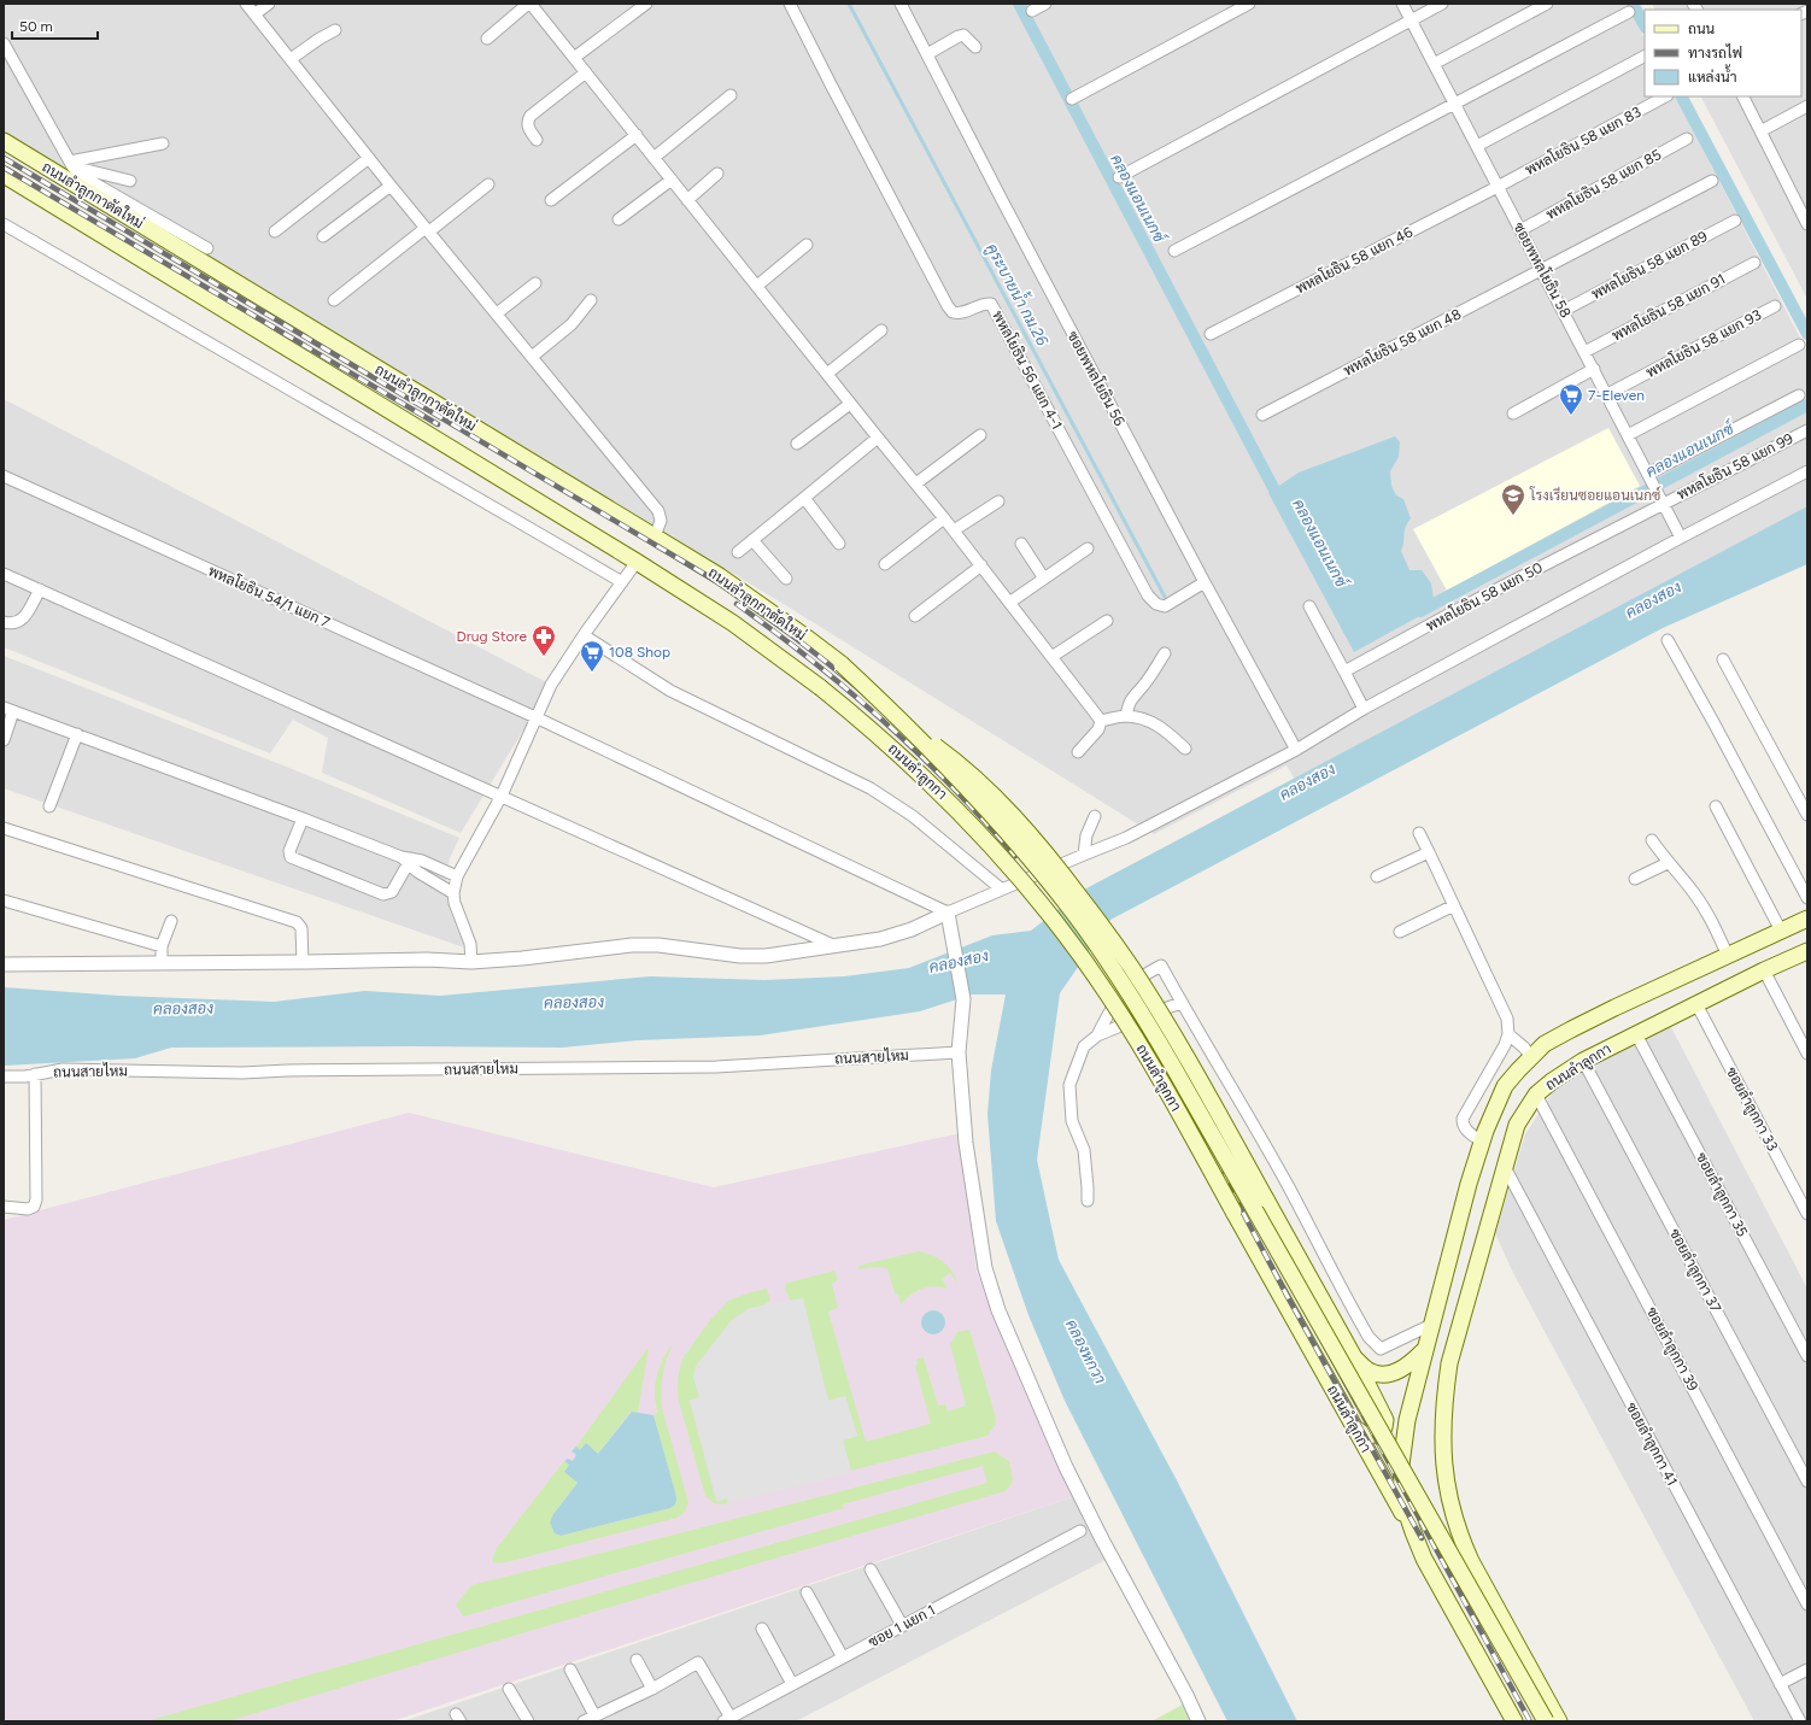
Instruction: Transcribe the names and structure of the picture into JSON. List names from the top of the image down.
{
  "streets": {
    "main road": ["ถนนลำลูกกาตัดใหม่", "ถนนลำลูกกา"],
    "street": [
      "พหลโยธิน 58 แยก 83",
      "พหลโยธิน 58 แยก 85",
      "พหลโยธิน 58 แยก 46",
      "พหลโยธิน 58 แยก 89",
      "ซอยพหลโยธิน 58",
      "พหลโยธิน 58 แยก 91",
      "พหลโยธิน 58 แยก 48",
      "พหลโยธิน 58 แยก 93",
      "พหลโยธิน 56 แยก 4-1",
      "ซอยพหลโยธิน 56",
      "พหลโยธิน 58 แยก 99",
      "พหลโยธิน 54/1 แยก 7",
      "พหลโยธิน 58 แยก 50",
      "ถนนสายไหม",
      "ซอยลำลูกกา 33",
      "ซอยลำลูกกา 35",
      "ซอยลำลูกกา 37",
      "ซอยลำลูกกา 39",
      "ซอยลำลูกกา 41",
      "ซอย 1 แยก 1"
    ]
  },
  "crossings": [
    ["พหลโยธิน 58 แยก 83", "พหลโยธิน 58 แยก 46"],
    ["พหลโยธิน 58 แยก 83", "ซอยพหลโยธิน 58"],
    ["พหลโยธิน 58 แยก 85", "ซอยพหลโยธิน 58"],
    ["ถนนลำลูกกาตัดใหม่", "ถนนลำลูกกา"],
    ["พหลโยธิน 58 แยก 46", "ซอยพหลโยธิน 58"],
    ["พหลโยธิน 58 แยก 89", "ซอยพหลโยธิน 58"],
    ["ซอยพหลโยธิน 58", "พหลโยธิน 58 แยก 91"],
    ["ซอยพหลโยธิน 58", "พหลโยธิน 58 แยก 48"],
    ["ซอยพหลโยธิน 58", "พหลโยธิน 58 แยก 93"],
    ["ซอยพหลโยธิน 58", "พหลโยธิน 58 แยก 99"],
    ["ซอยพหลโยธิน 58", "พหลโยธิน 58 แยก 50"],
    ["พหลโยธิน 56 แยก 4-1", "ซอยพหลโยธิน 56"],
    ["พหลโยธิน 58 แยก 99", "พหลโยธิน 58 แยก 50"],
    ["ถนนลำลูกกา", "ซอยลำลูกกา 33"],
    ["ถนนลำลูกกา", "ซอยลำลูกกา 35"],
    ["ถนนลำลูกกา", "ซอยลำลูกกา 37"],
    ["ถนนลำลูกกา", "ซอยลำลูกกา 39"],
    ["ถนนลำลูกกา", "ซอยลำลูกกา 41"]
  ],
  "water": [
    "คลองแอนเนกซ์",
    "คูระบายน้ำ กม.26",
    "คลองสอง",
    "คลองหกวา"
  ],
  "places": {
    "supermarket": ["7-Eleven", "108 Shop"],
    "school or university": ["โรงเรียนซอยแอนเนกซ์"],
    "pharmacy": ["Drug Store"]
  },
  "legend": ["ถนน", "ทางรถไฟ", "แหล่งน้ำ"],
  "scale_bar": "50 m"
}
